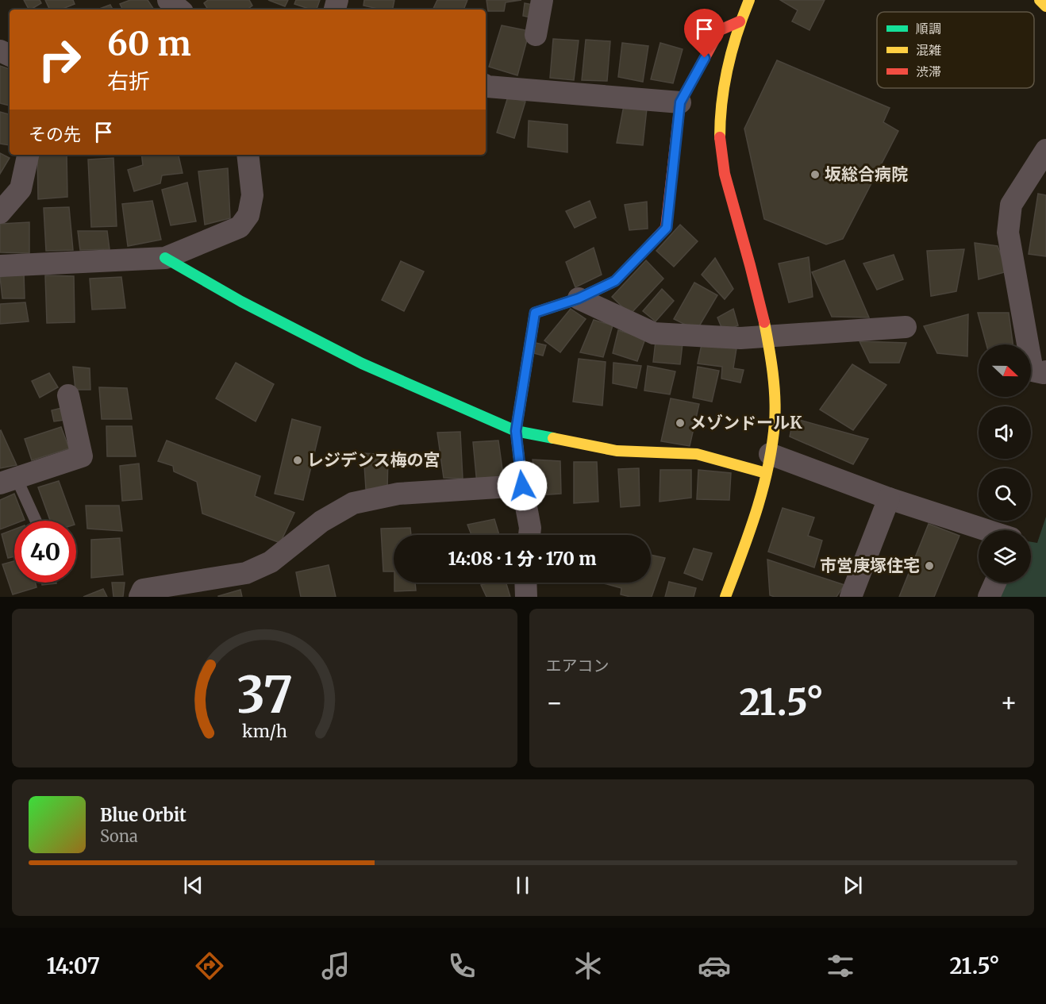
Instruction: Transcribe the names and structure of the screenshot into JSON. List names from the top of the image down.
{
  "places": [
    "坂総合病院",
    "メゾンドールK",
    "レジデンス梅の宮",
    "市営庚塚住宅"
  ],
  "legend": ["順調", "混雑", "渋滞"],
  "north": "right",
  "page": {
    "turn": ["60 m", "右折"],
    "then": "その先",
    "limit": "40",
    "trip": "14:08 · 1 分 · 170 m",
    "tile": "エアコン",
    "heat": ["−", "21.5°", "+"],
    "song": ["Blue Orbit", "Sona"],
    "tabs": ["14:07", "21.5°"],
    "gauge": ["37", "km/h"]
  }
}
